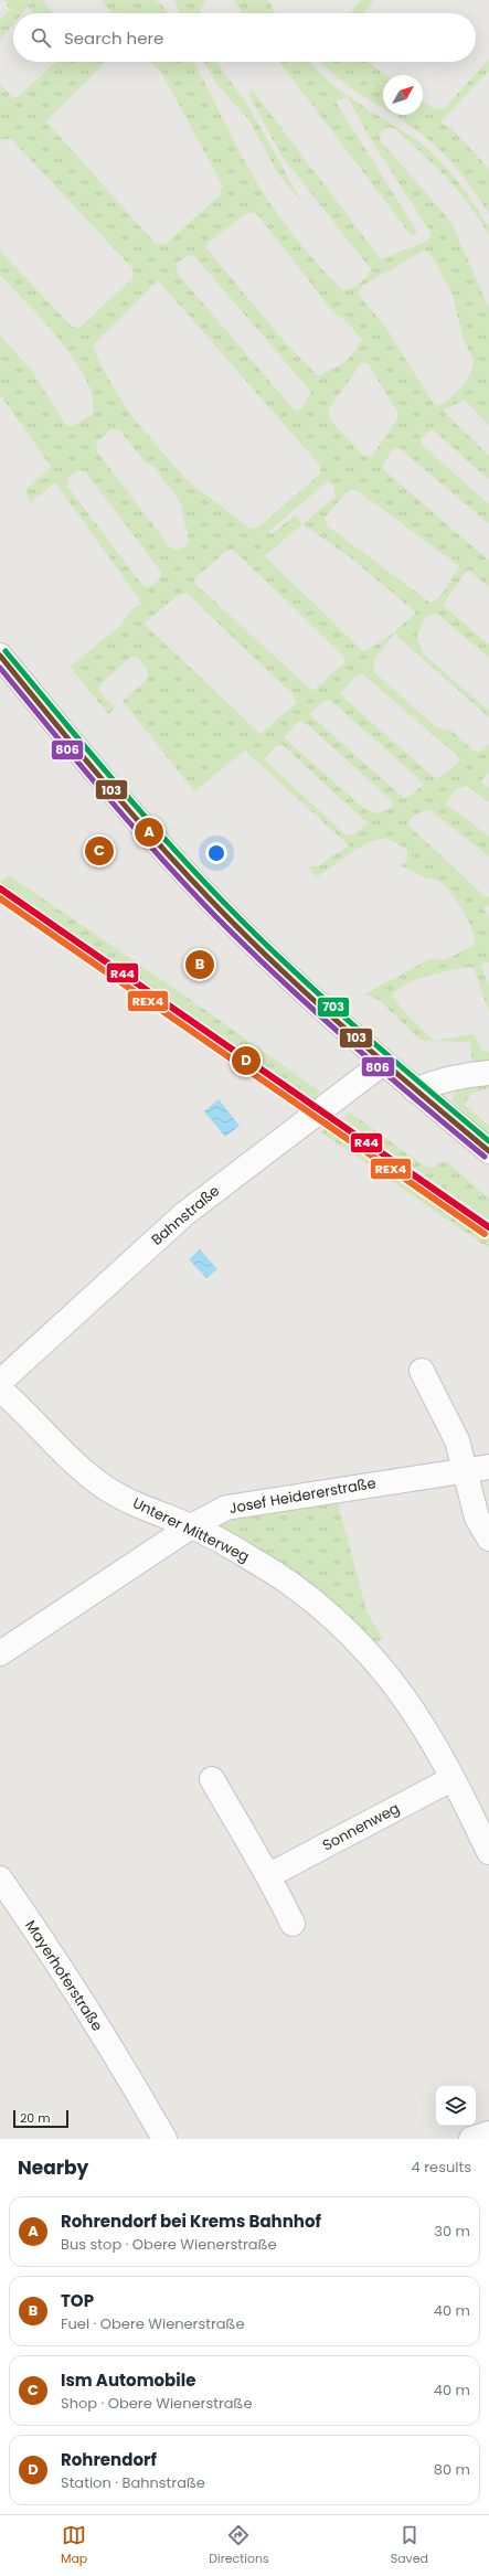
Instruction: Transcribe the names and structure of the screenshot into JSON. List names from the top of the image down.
{
  "streets": {
    "street": [
      "Bahnstraße",
      "Josef Heidererstraße",
      "Unterer Mitterweg",
      "Sonnenweg",
      "Mayerhoferstraße"
    ]
  },
  "crossings": [
    ["Josef Heidererstraße", "Unterer Mitterweg"],
    ["Unterer Mitterweg", "Sonnenweg"]
  ],
  "lines": [
    "transit line 703",
    "transit line 103",
    "transit line 806",
    "transit line R44",
    "transit line REX4"
  ],
  "scale_bar": "20 m",
  "north": "top right",
  "page": {
    "search": "Search here",
    "pins": [
      "A",
      "C",
      "B",
      "D"
    ],
    "scale": "20 m",
    "heading": ["Nearby", "4 results"],
    "list": [
      {
        "mark": "A",
        "name": "Rohrendorf bei Krems Bahnhof",
        "note": "Bus stop · Obere Wienerstraße",
        "value": "30 m"
      },
      {
        "mark": "B",
        "name": "TOP",
        "note": "Fuel · Obere Wienerstraße",
        "value": "40 m"
      },
      {
        "mark": "C",
        "name": "Ism Automobile",
        "note": "Shop · Obere Wienerstraße",
        "value": "40 m"
      },
      {
        "mark": "D",
        "name": "Rohrendorf",
        "note": "Station · Bahnstraße",
        "value": "80 m"
      }
    ],
    "nav": ["Map", "Directions", "Saved"]
  }
}
